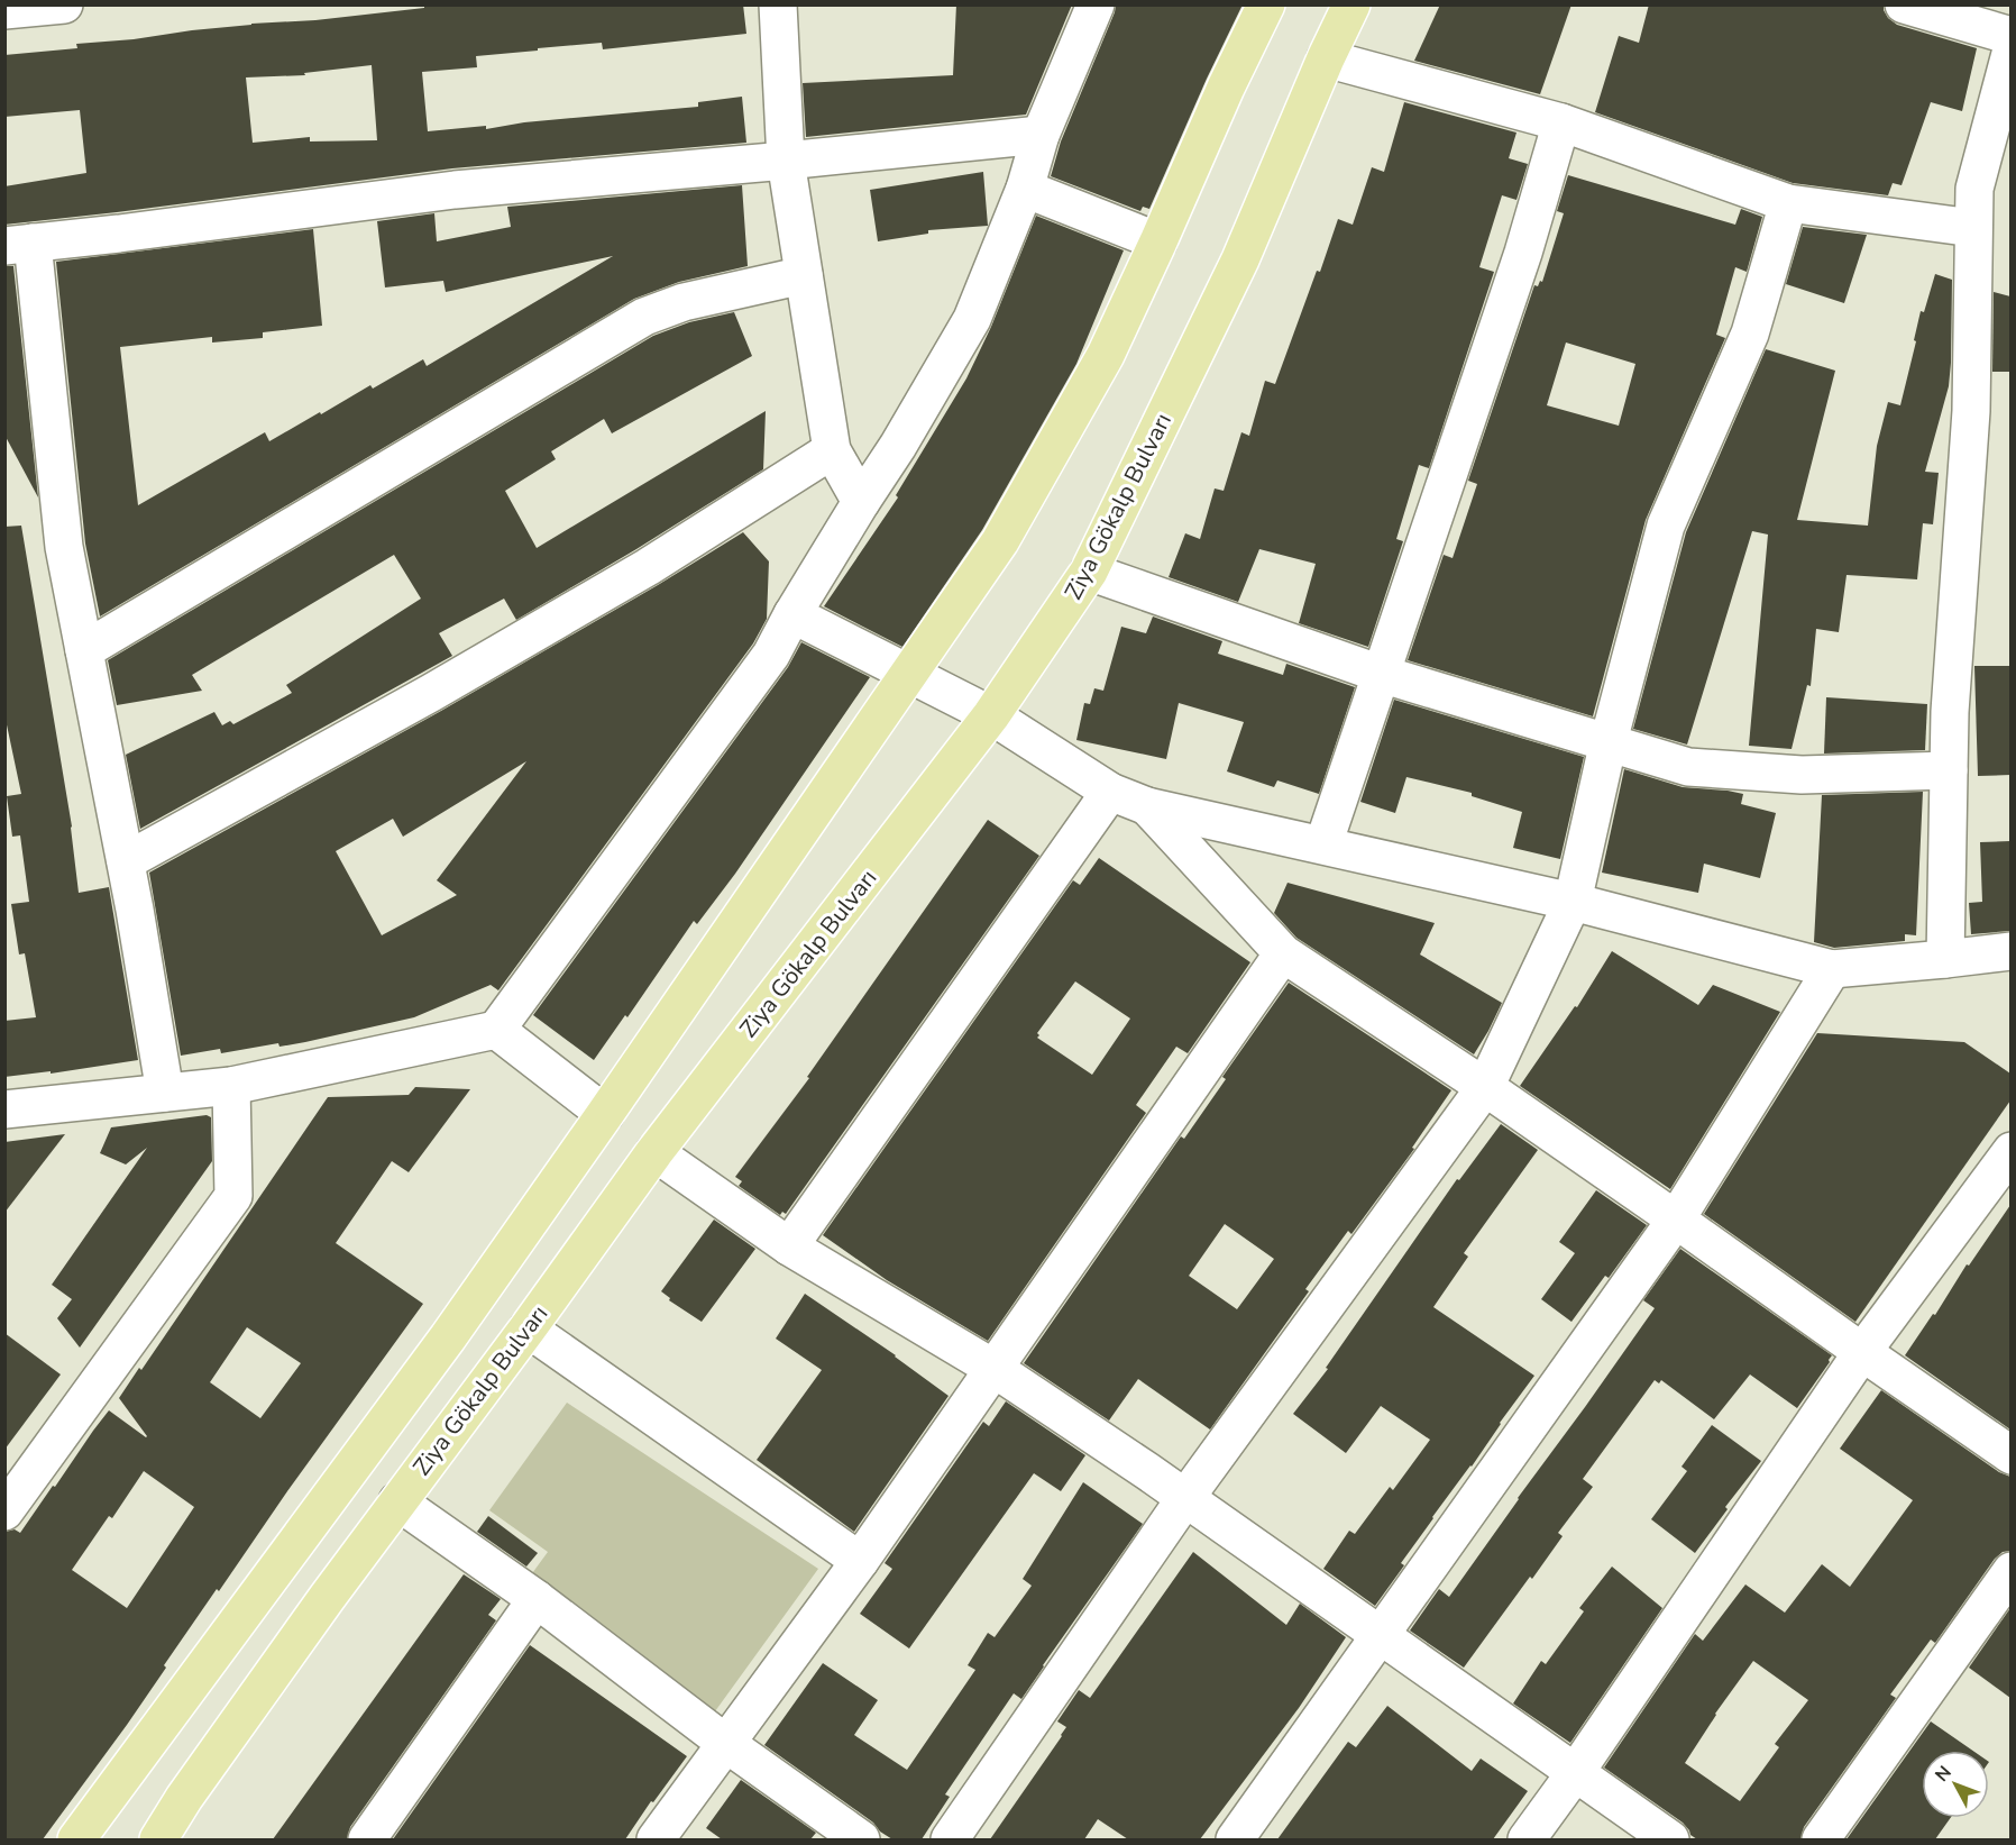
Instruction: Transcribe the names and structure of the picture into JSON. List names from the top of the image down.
{
  "streets": {
    "main road": ["Ziya Gökalp Bulvarı"]
  },
  "north": "top left"
}
